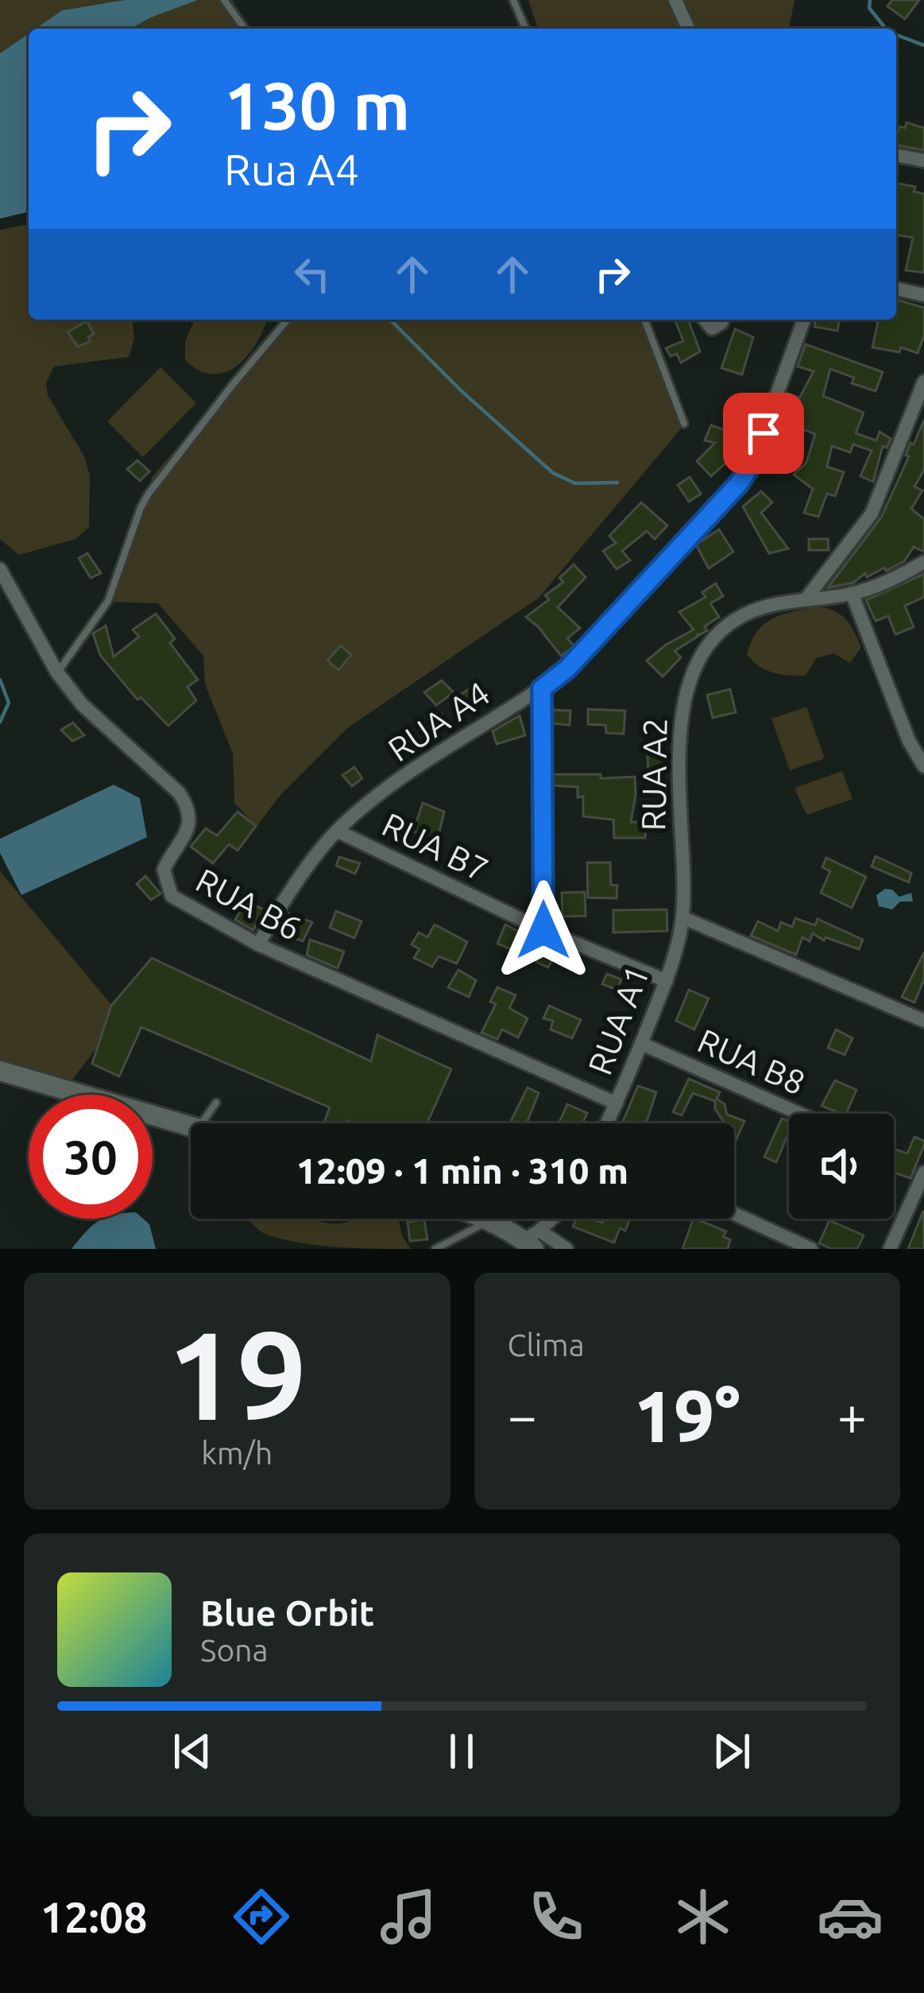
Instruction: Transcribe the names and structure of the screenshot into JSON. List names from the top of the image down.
{
  "streets": {
    "street": [
      "RUA A4",
      "RUA A2",
      "RUA B7",
      "RUA B6",
      "RUA A1",
      "RUA B8"
    ]
  },
  "crossings": [
    ["RUA A4", "RUA B7"],
    ["RUA A4", "RUA B6"],
    ["RUA A2", "RUA A1"],
    ["RUA B7", "RUA A1"],
    ["RUA B6", "RUA A1"],
    ["RUA A1", "RUA B8"]
  ],
  "page": {
    "turn": ["130 m", "Rua A4"],
    "limit": "30",
    "trip": "12:09 · 1 min · 310 m",
    "tile": [
      ["19", "km/h"],
      "Clima"
    ],
    "heat": ["−", "19°", "+"],
    "song": ["Blue Orbit", "Sona"],
    "tabs": "12:08"
  }
}
